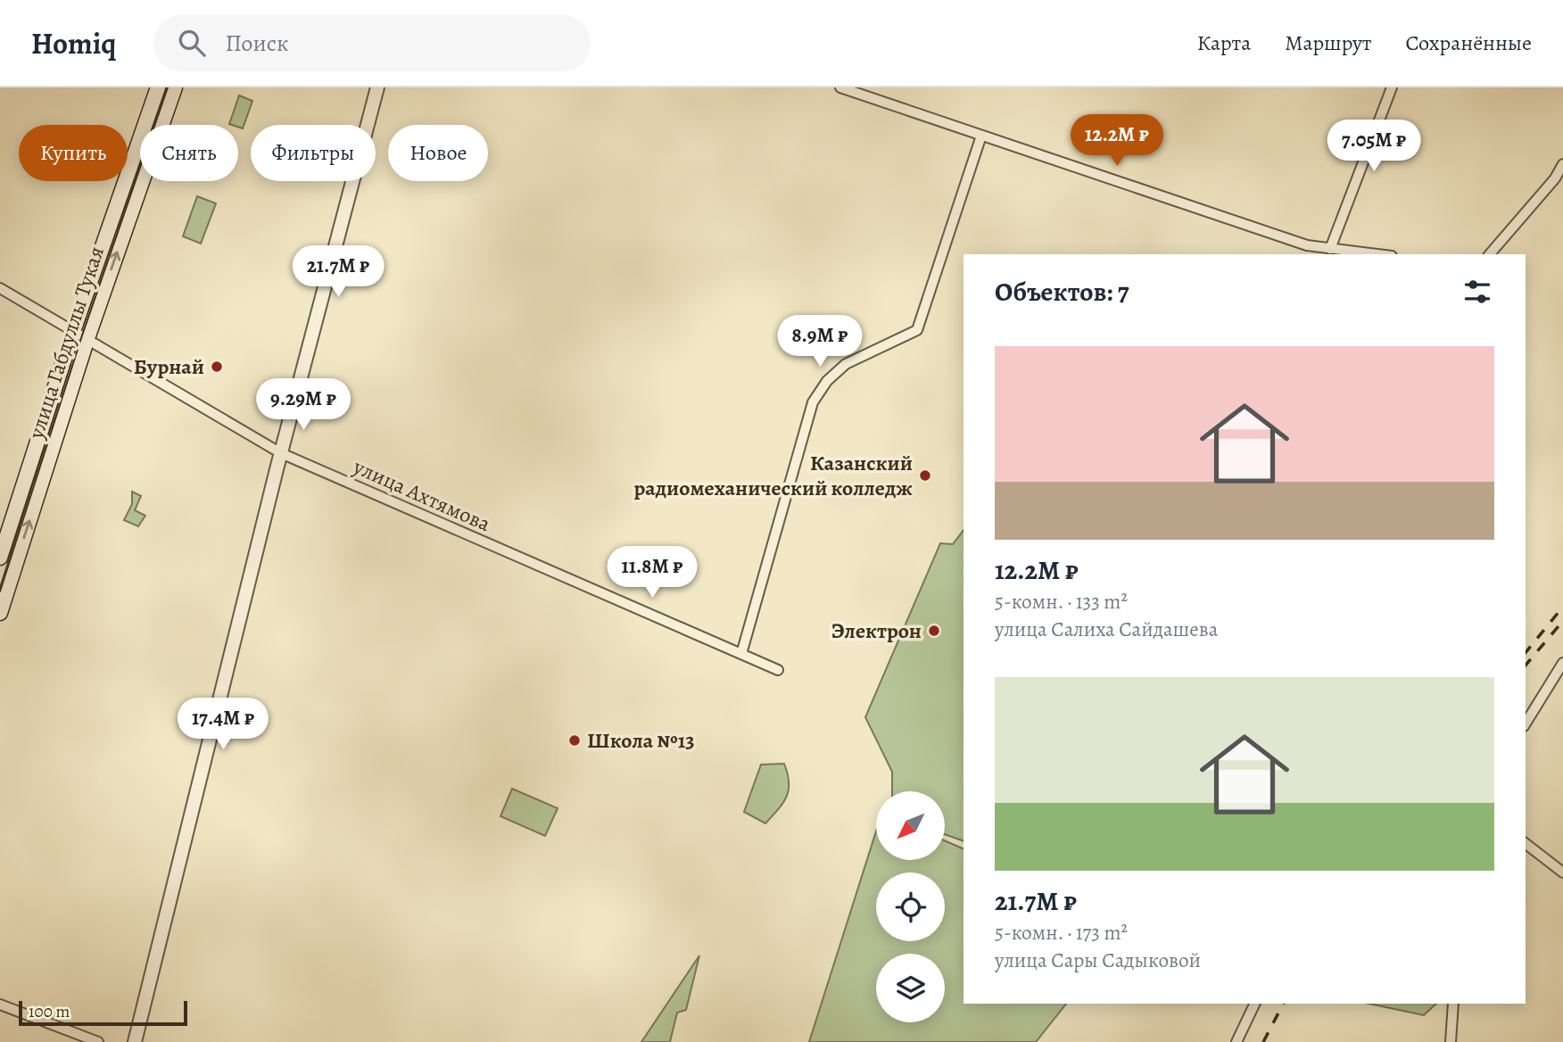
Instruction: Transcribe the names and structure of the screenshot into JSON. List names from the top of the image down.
{
  "streets": {
    "main road": ["улица Габдуллы Тукая"],
    "street": ["улица Ахтямова"]
  },
  "crossings": [
    ["улица Габдуллы Тукая", "улица Ахтямова"]
  ],
  "places": [
    "Бурнай",
    "Казанский радиомеханический колледж",
    "Электрон",
    "Школа №13"
  ],
  "scale_bar": "100 m",
  "north": "bottom left",
  "page": {
    "header": "Homiq",
    "search": "Поиск",
    "nav": ["Карта", "Маршрут", "Сохранённые"],
    "price": [
      "12.2M ₽",
      "7.05M ₽",
      "21.7M ₽",
      "8.9M ₽",
      "9.29M ₽",
      "11.8M ₽",
      "17.4M ₽"
    ],
    "chip": [
      "Купить",
      "Снять",
      "Фильтры",
      "Новое"
    ],
    "heading": "Объектов: 7",
    "list": [
      {
        "name": "12.2M ₽",
        "note": "5-комн. · 133 m² · улица Салиха Сайдашева"
      },
      {
        "name": "21.7M ₽",
        "note": "5-комн. · 173 m² · улица Сары Садыковой"
      }
    ],
    "scale": "100 m"
  }
}
